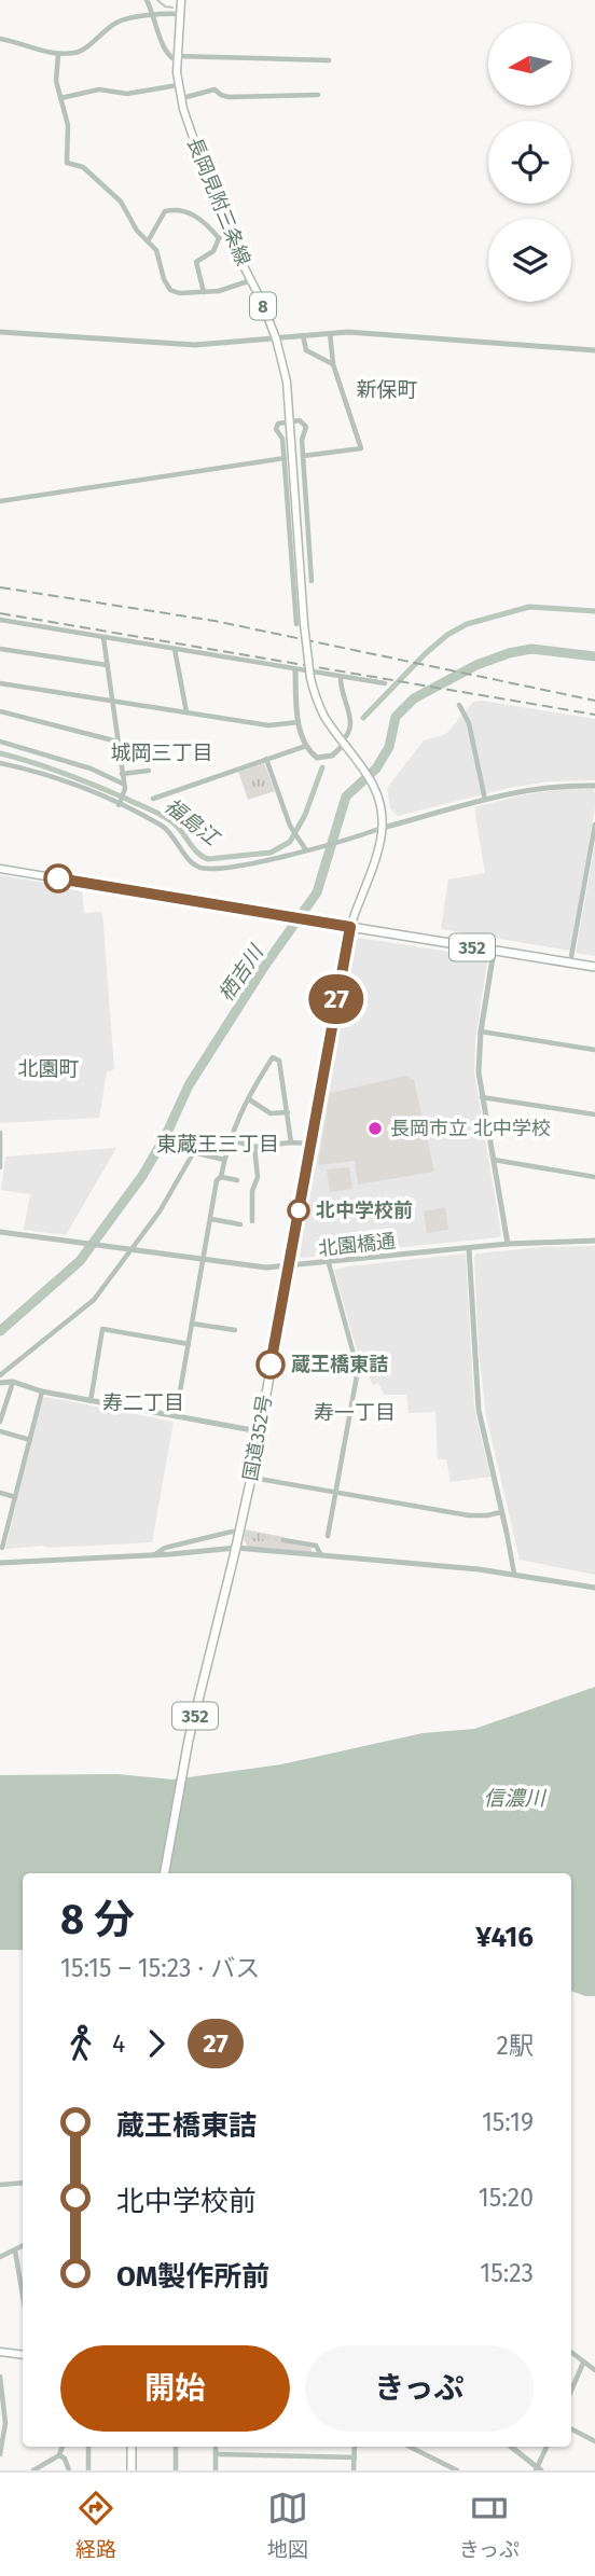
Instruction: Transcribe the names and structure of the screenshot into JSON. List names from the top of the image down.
{
  "streets": {
    "highway": ["352", "国道352号"],
    "main road": ["長岡見附三条線", "8"],
    "street": ["北園橋通"]
  },
  "crossings": [
    ["長岡見附三条線", "8"],
    ["8", "352"],
    ["8", "国道352号"],
    ["352", "国道352号"],
    ["北園橋通", "国道352号"]
  ],
  "districts": [
    "新保町",
    "城岡三丁目",
    "北園町",
    "東蔵王三丁目",
    "寿二丁目",
    "寿一丁目"
  ],
  "water": ["福島江", "栖吉川", "信濃川"],
  "places": ["長岡市立 北中学校", "北中学校前", "蔵王橋東詰"],
  "lines": ["bus line 27"],
  "north": "left",
  "page": {
    "on_map": "27",
    "heading": ["8 分", "15:15 – 15:23 · バス", "¥416"],
    "legs": ["4", "27", "2駅"],
    "list": [
      {
        "name": "蔵王橋東詰",
        "value": "15:19"
      },
      {
        "name": "北中学校前",
        "value": "15:20"
      },
      {
        "name": "OM製作所前",
        "value": "15:23"
      }
    ],
    "buttons": ["開始", "きっぷ"],
    "tabs": ["経路", "地図", "きっぷ"]
  }
}
